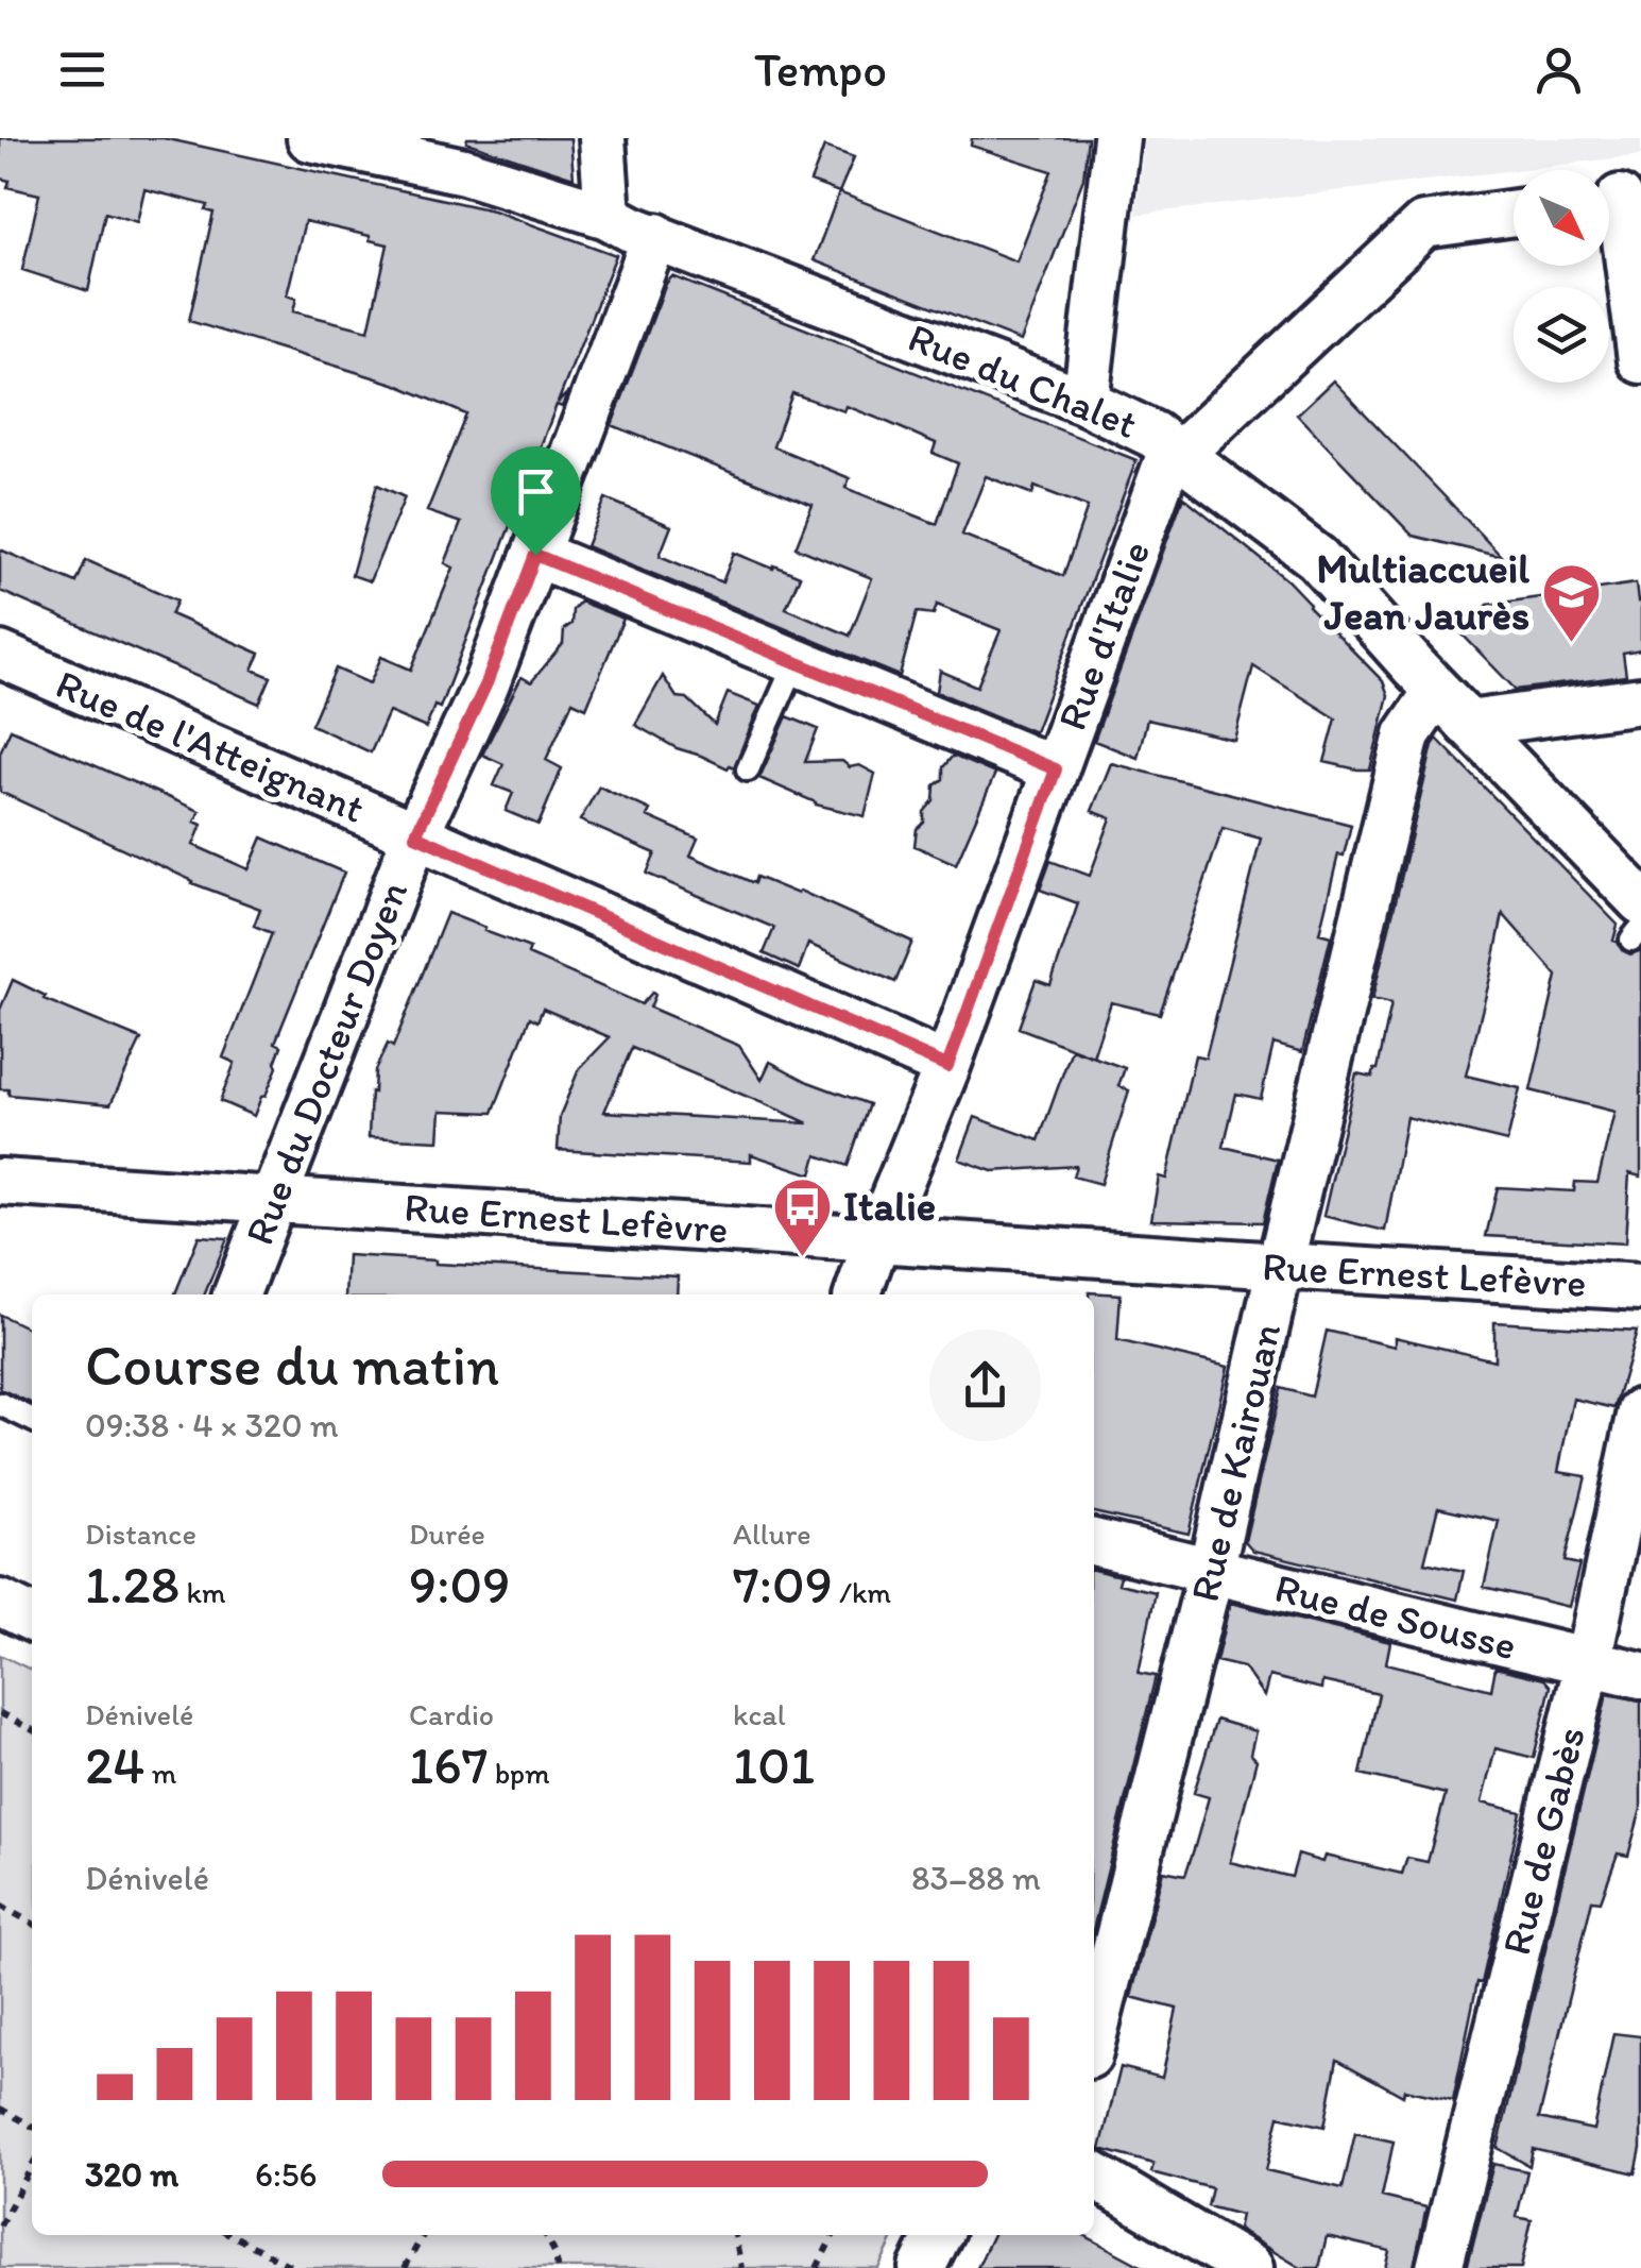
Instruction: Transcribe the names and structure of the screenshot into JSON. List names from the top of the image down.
{
  "streets": {
    "street": [
      "Rue du Chalet",
      "Rue d'Italie",
      "Rue de l'Atteignant",
      "Rue du Docteur Doyen",
      "Rue Ernest Lefèvre",
      "Rue de Kairouan",
      "Rue de Sousse",
      "Rue de Gabès"
    ]
  },
  "crossings": [
    ["Rue du Chalet", "Rue d'Italie"],
    ["Rue du Chalet", "Rue du Docteur Doyen"],
    ["Rue du Chalet", "Rue de Kairouan"],
    ["Rue d'Italie", "Rue de l'Atteignant"],
    ["Rue d'Italie", "Rue Ernest Lefèvre"],
    ["Rue de l'Atteignant", "Rue du Docteur Doyen"],
    ["Rue du Docteur Doyen", "Rue Ernest Lefèvre"],
    ["Rue Ernest Lefèvre", "Rue de Kairouan"],
    ["Rue de Kairouan", "Rue de Sousse"],
    ["Rue de Sousse", "Rue de Gabès"]
  ],
  "places": {
    "school or university": ["Multiaccueil Jean Jaurès"],
    "bus stop": ["Italie"]
  },
  "north": "bottom right",
  "page": {
    "header": "Tempo",
    "heading": ["Course du matin", "09:38 · 4 × 320 m"],
    "stats": [
      ["Distance", "1.28 km"],
      ["Durée", "9:09"],
      ["Allure", "7:09 /km"],
      ["Dénivelé", "24 m"],
      ["Cardio", "167 bpm"],
      ["kcal", "101"]
    ],
    "chart": ["Dénivelé", "83–88 m"],
    "list": [
      {
        "name": "320 m",
        "note": "6:56"
      }
    ]
  }
}
